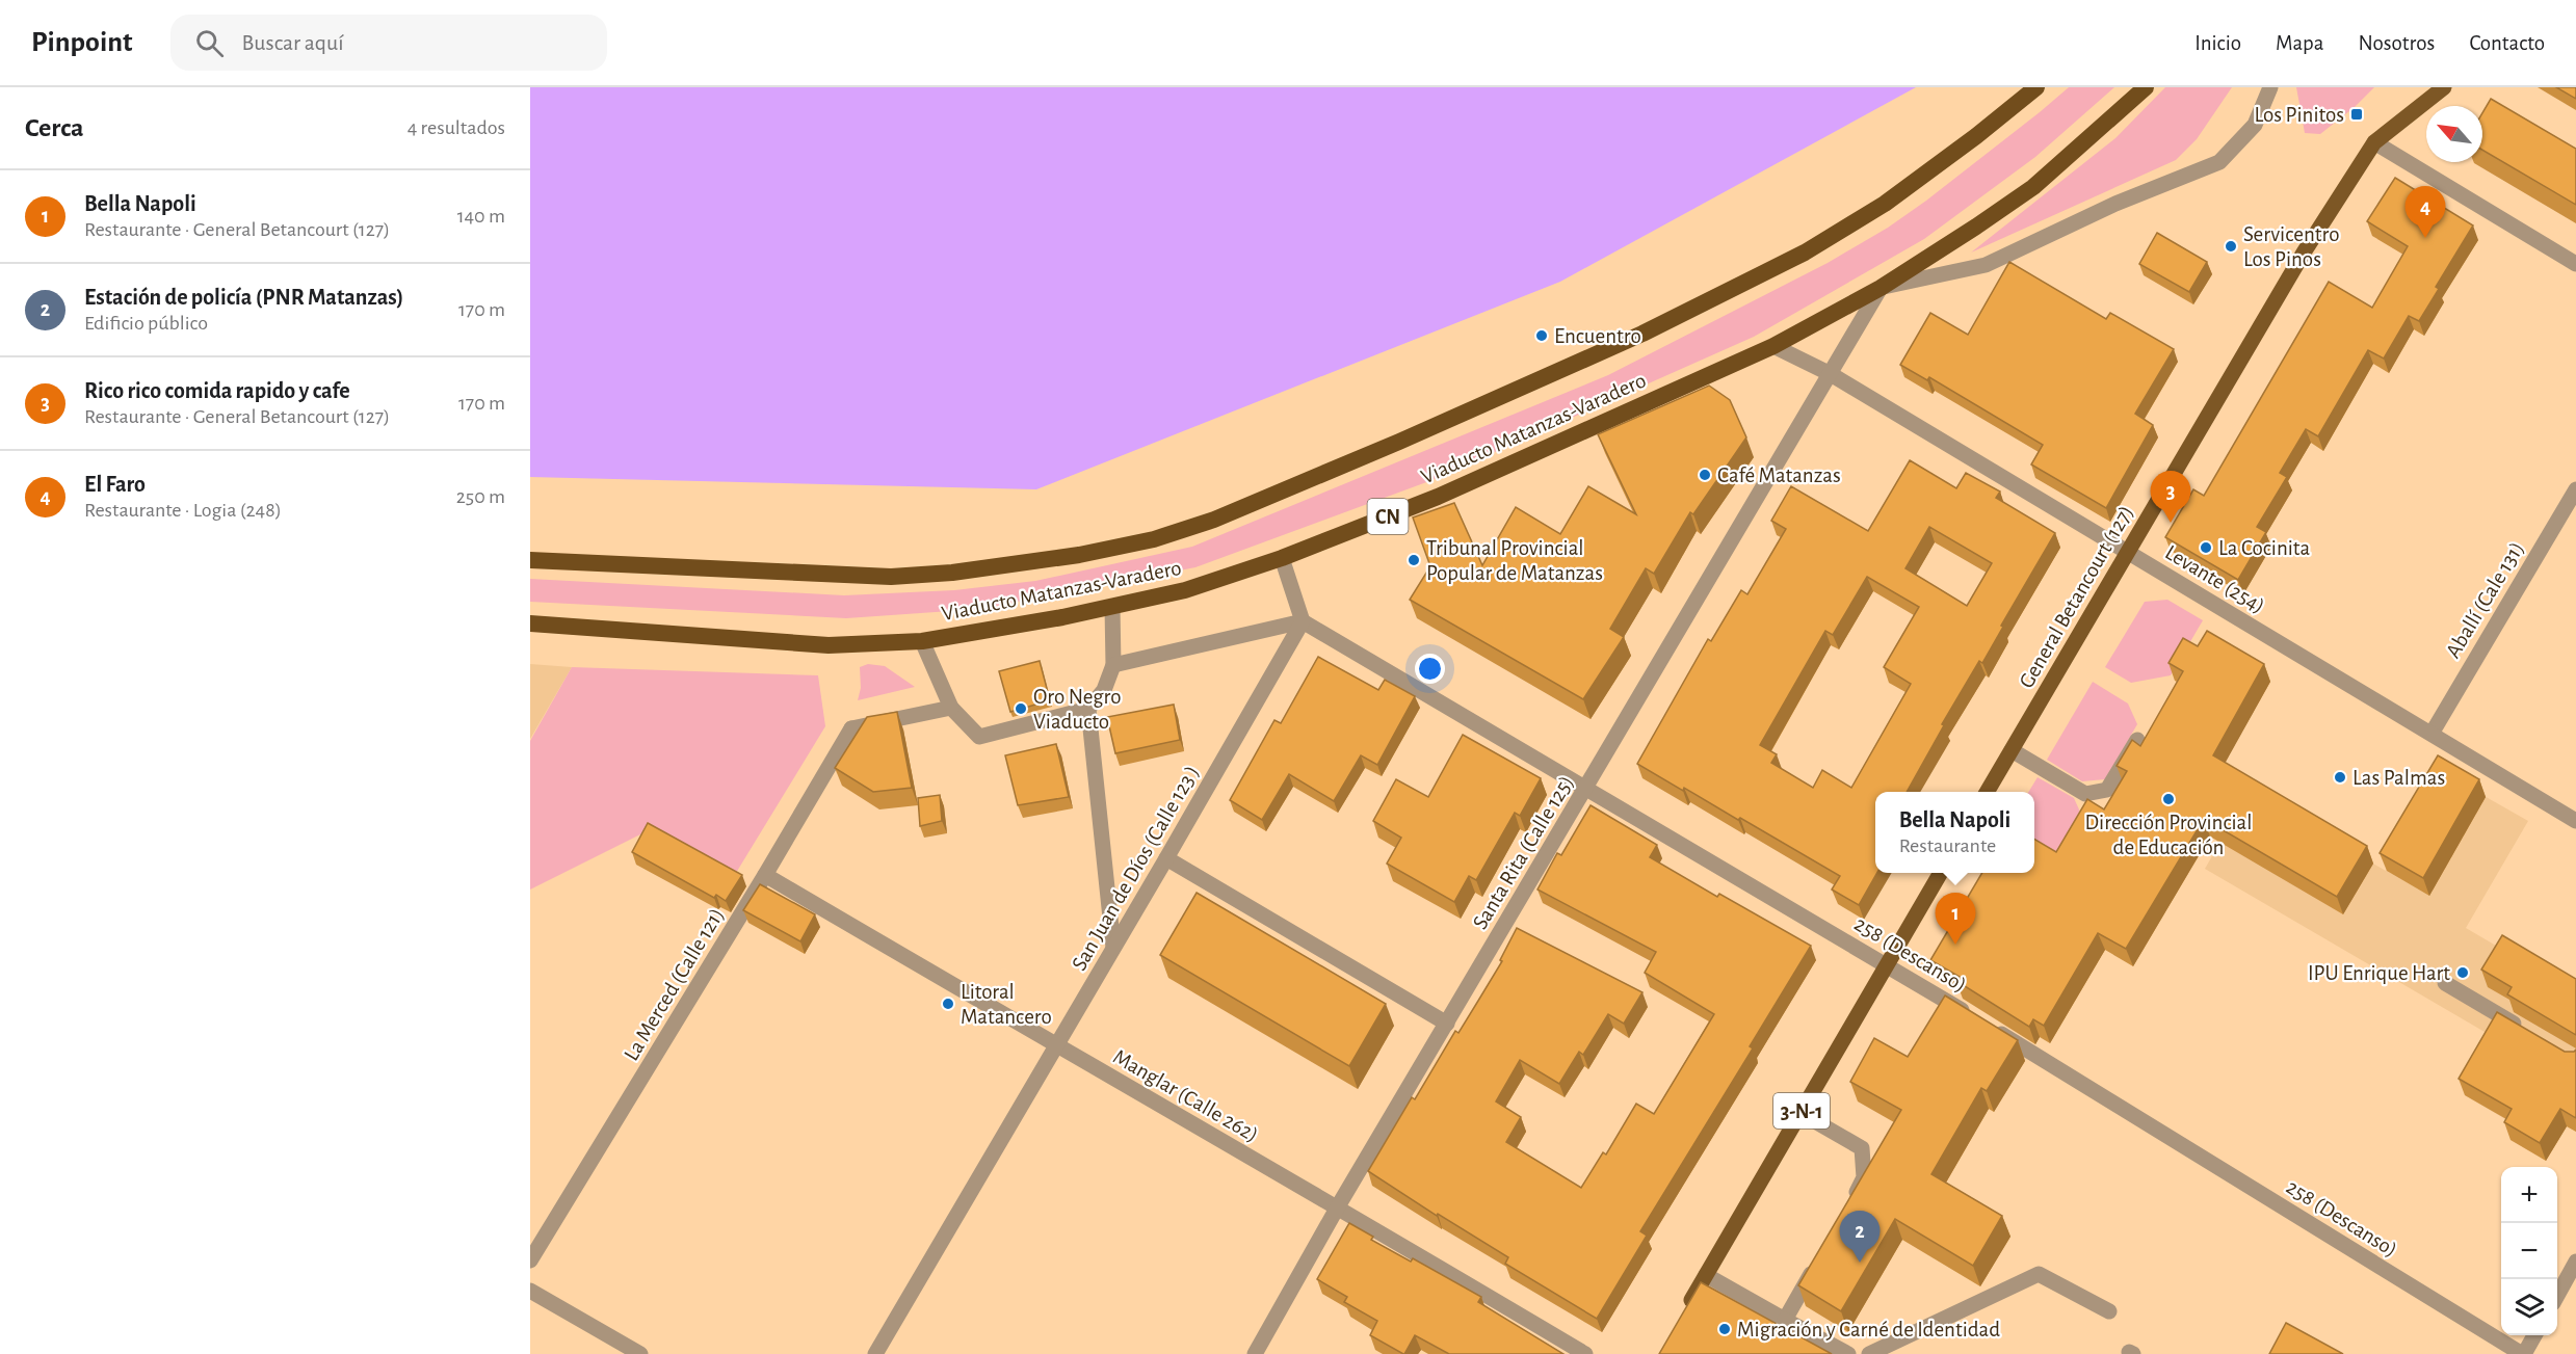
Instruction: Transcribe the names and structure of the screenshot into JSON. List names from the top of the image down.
{
  "streets": {
    "highway": ["Viaducto Matanzas-Varadero", "CN"],
    "main road": ["General Betancourt (127)", "3-N-1"],
    "street": [
      "Levante (254)",
      "Aballí (Cale 131)",
      "Santa Rita (Calle 125)",
      "San Juan de Díos (Calle 123 )",
      "258 (Descanso)",
      "La Merced (Calle 121)",
      "Manglar (Calle 262)"
    ]
  },
  "crossings": [
    ["Viaducto Matanzas-Varadero", "Levante (254)"],
    ["Viaducto Matanzas-Varadero", "Santa Rita (Calle 125)"],
    ["Levante (254)", "General Betancourt (127)"],
    ["Levante (254)", "Aballí (Cale 131)"],
    ["Levante (254)", "Santa Rita (Calle 125)"],
    ["Santa Rita (Calle 125)", "258 (Descanso)"],
    ["Santa Rita (Calle 125)", "Manglar (Calle 262)"],
    ["San Juan de Díos (Calle 123 )", "258 (Descanso)"],
    ["San Juan de Díos (Calle 123 )", "Manglar (Calle 262)"],
    ["258 (Descanso)", "3-N-1"],
    ["La Merced (Calle 121)", "Manglar (Calle 262)"]
  ],
  "places": {
    "transit": ["Los Pinitos"],
    "other": [
      "Servicentro Los Pinos",
      "Encuentro",
      "Café Matanzas",
      "La Cocinita",
      "Tribunal Provincial Popular de Matanzas",
      "Oro Negro Viaducto",
      "Las Palmas",
      "Dirección Provincial de Educación",
      "IPU Enrique Hart",
      "Litoral Matancero",
      "Migración y Carné de Identidad"
    ]
  },
  "north": "top left",
  "page": {
    "header": "Pinpoint",
    "search": "Buscar aquí",
    "nav": [
      "Inicio",
      "Mapa",
      "Nosotros",
      "Contacto"
    ],
    "heading": ["Cerca", "4 resultados"],
    "list": [
      {
        "mark": "1",
        "name": "Bella Napoli",
        "note": "Restaurante · General Betancourt (127)",
        "value": "140 m"
      },
      {
        "mark": "2",
        "name": "Estación de policía (PNR Matanzas)",
        "note": "Edificio público",
        "value": "170 m"
      },
      {
        "mark": "3",
        "name": "Rico rico comida rapido y cafe",
        "note": "Restaurante · General Betancourt (127)",
        "value": "170 m"
      },
      {
        "mark": "4",
        "name": "El Faro",
        "note": "Restaurante · Logia (248)",
        "value": "250 m"
      }
    ],
    "pins": [
      "4",
      "3",
      "1",
      "2"
    ],
    "popup": ["Bella Napoli", "Restaurante"],
    "map_buttons": ["+", "−"]
  }
}
